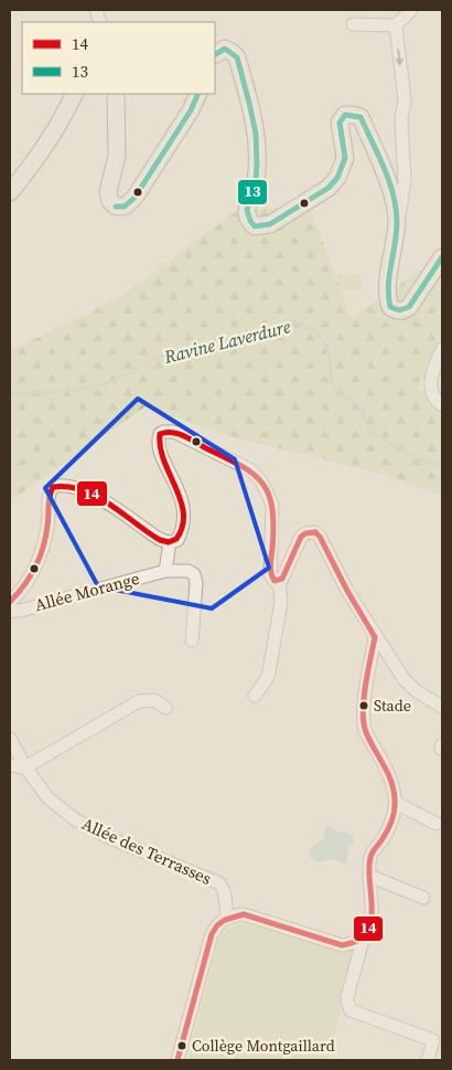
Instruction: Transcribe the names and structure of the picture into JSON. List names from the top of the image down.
{
  "streets": {
    "street": ["Allée Morange", "Allée des Terrasses"]
  },
  "water": ["Ravine Laverdure"],
  "places": ["Stade", "Collège Montgaillard"],
  "lines": ["transit line 13", "transit line 14"],
  "legend": ["14", "13"]
}
